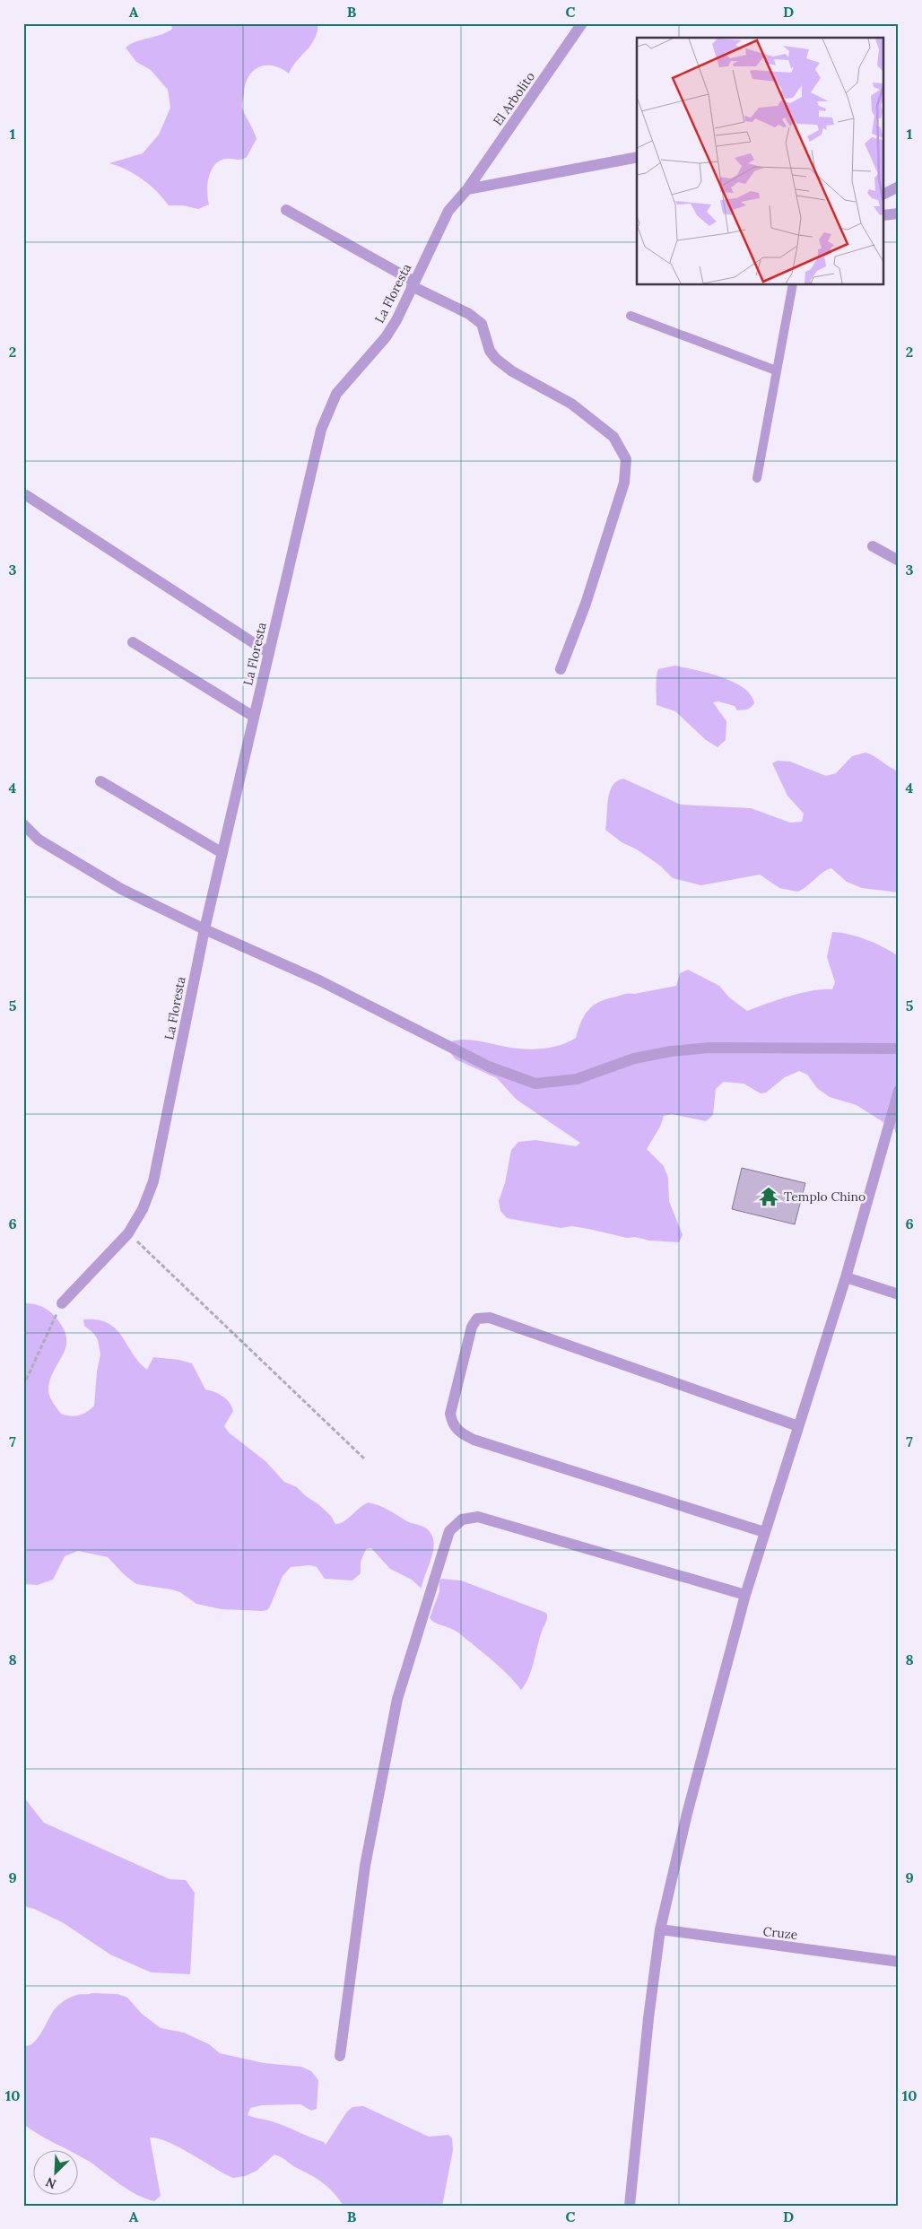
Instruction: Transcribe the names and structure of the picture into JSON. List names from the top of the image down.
{
  "streets": {
    "street": ["El Arbolito", "La Floresta", "Cruze"]
  },
  "crossings": [
    ["El Arbolito", "La Floresta"]
  ],
  "places": {
    "temple": ["Templo Chino"]
  },
  "north": "bottom left",
  "grid": {
    "columns": [
      "A",
      "B",
      "C",
      "D"
    ],
    "rows": [
      "1",
      "2",
      "3",
      "4",
      "5",
      "6",
      "7",
      "8",
      "9",
      "10"
    ]
  }
}
